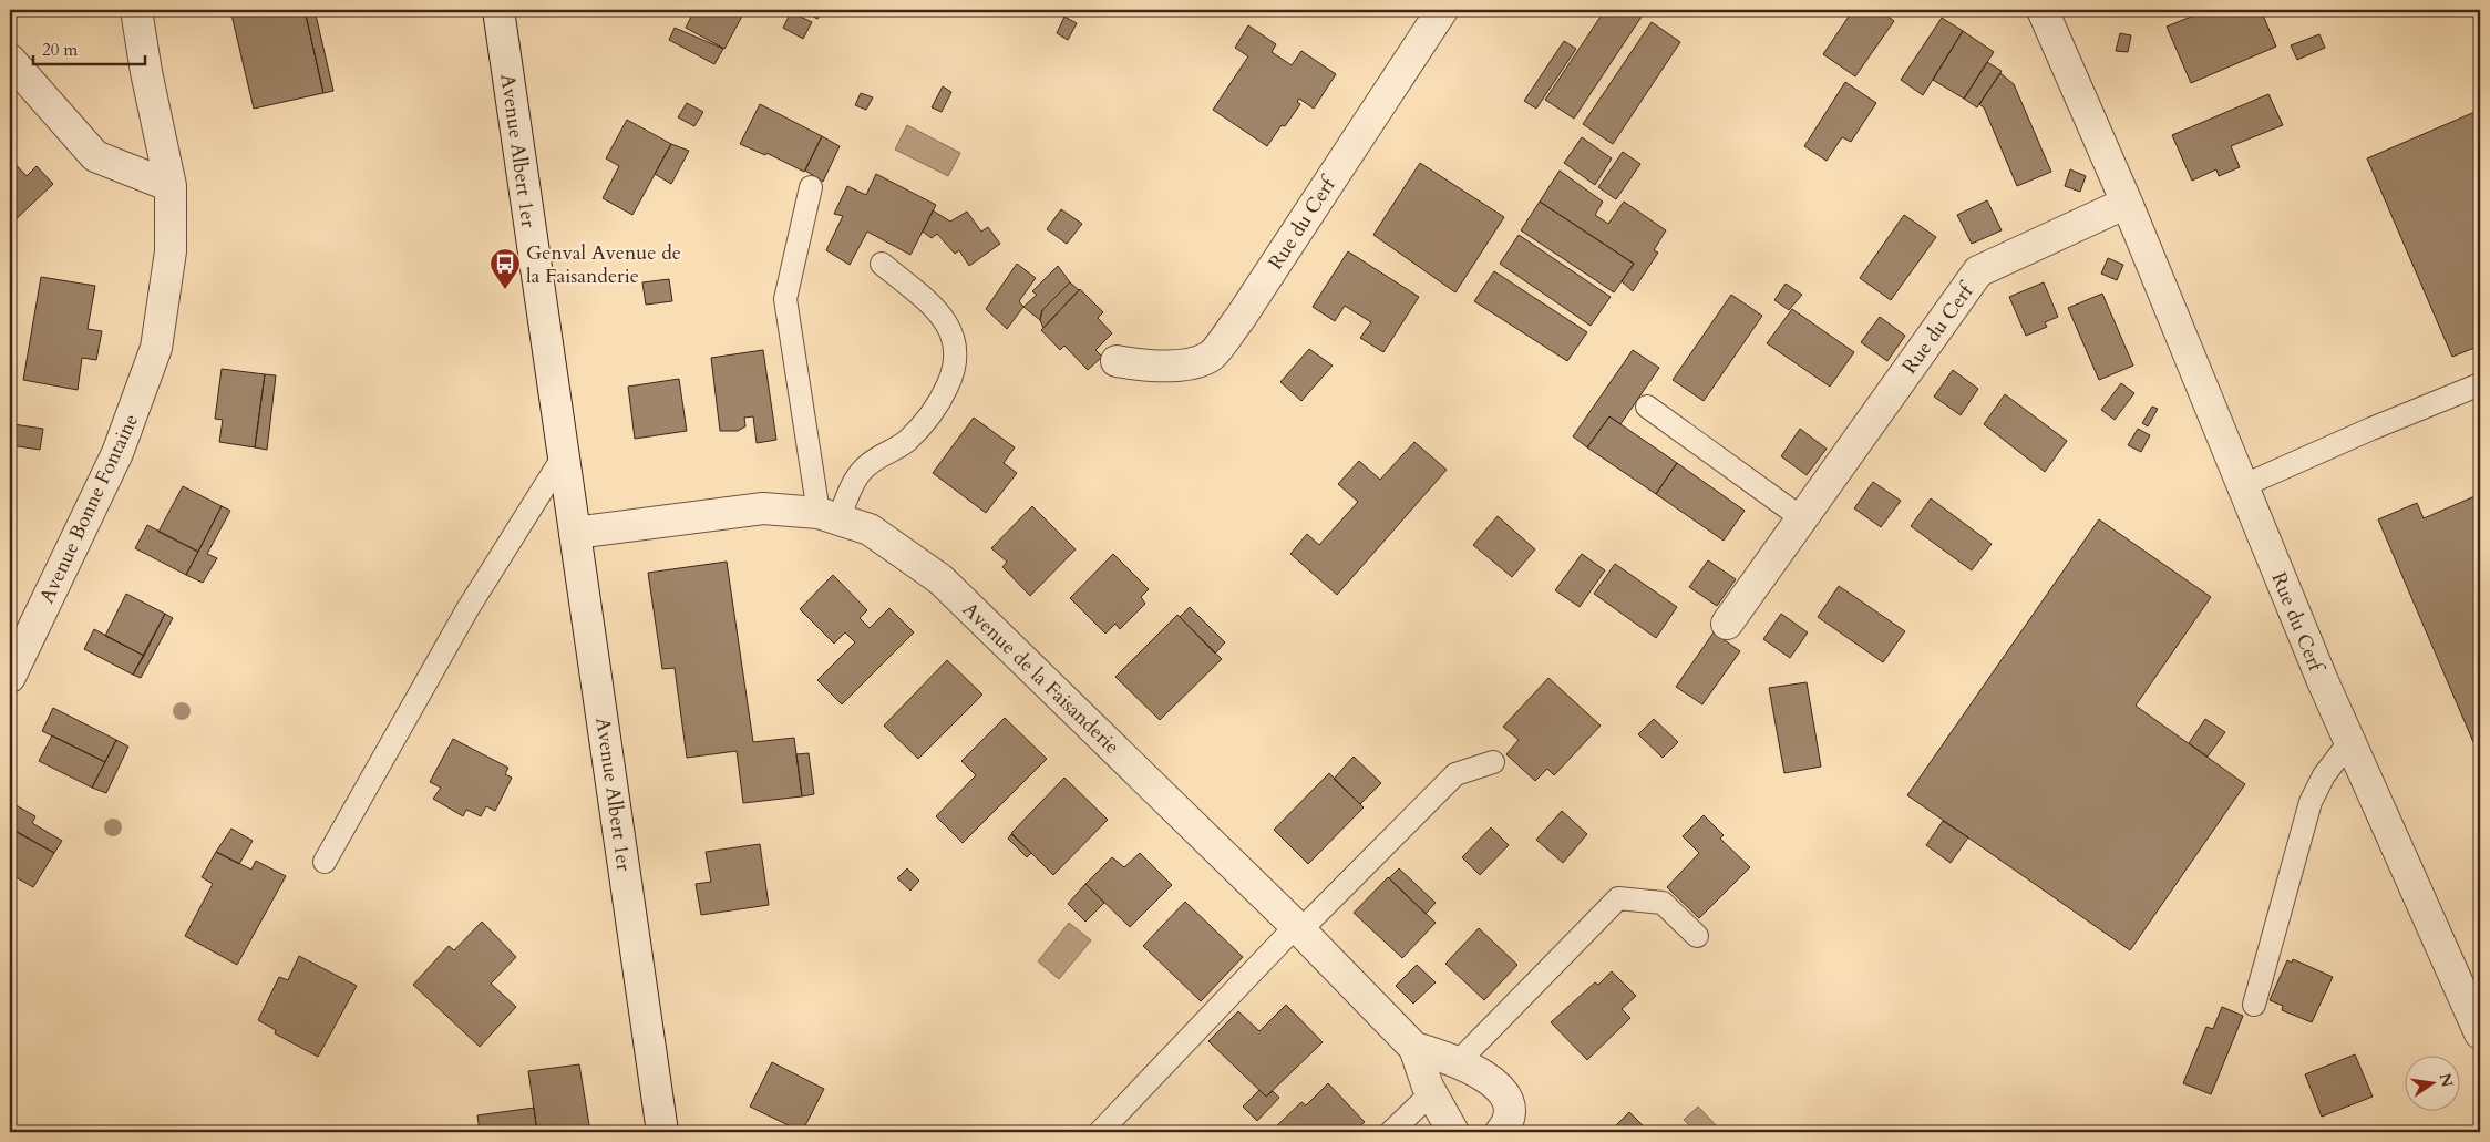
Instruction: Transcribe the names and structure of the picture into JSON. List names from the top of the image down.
{
  "streets": {
    "street": [
      "Avenue Albert 1er",
      "Rue du Cerf",
      "Avenue Bonne Fontaine",
      "Avenue de la Faisanderie"
    ]
  },
  "crossings": [
    ["Avenue Albert 1er", "Avenue de la Faisanderie"]
  ],
  "places": {
    "bus stop": ["Genval Avenue de la Faisanderie"]
  },
  "scale_bar": "20 m",
  "north": "right"
}
